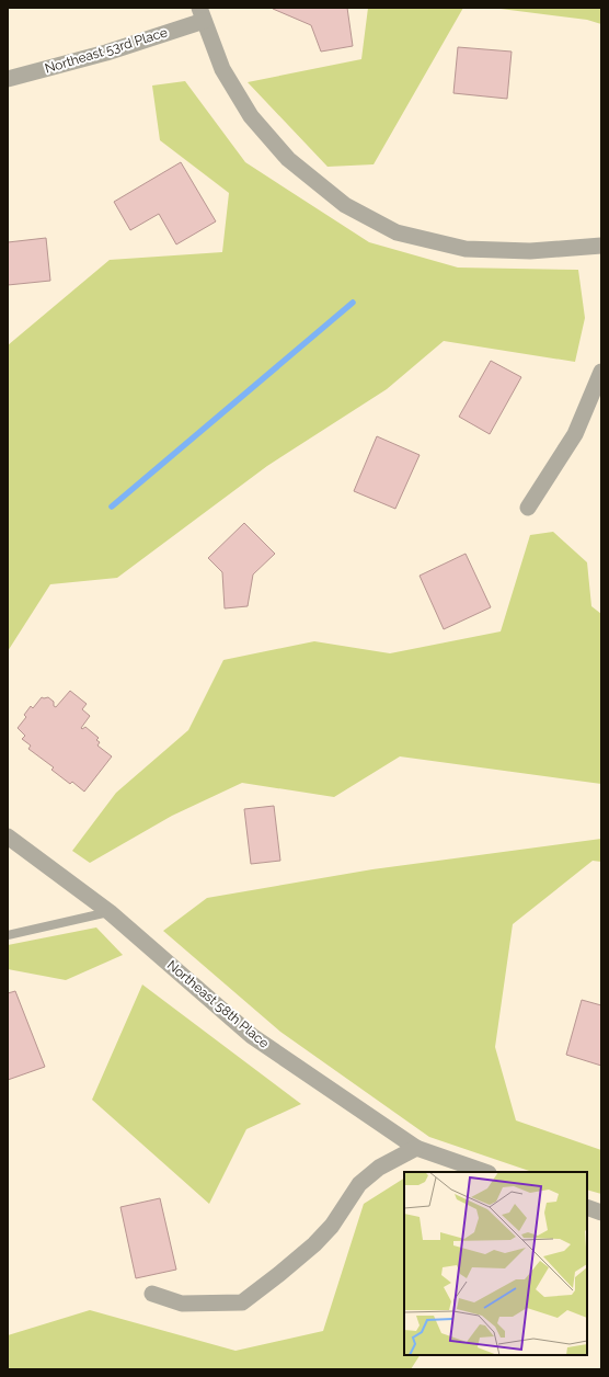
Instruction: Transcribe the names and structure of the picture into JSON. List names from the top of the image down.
{
  "streets": {
    "street": ["Northeast 53rd Place", "Northeast 58th Place"]
  }
}
